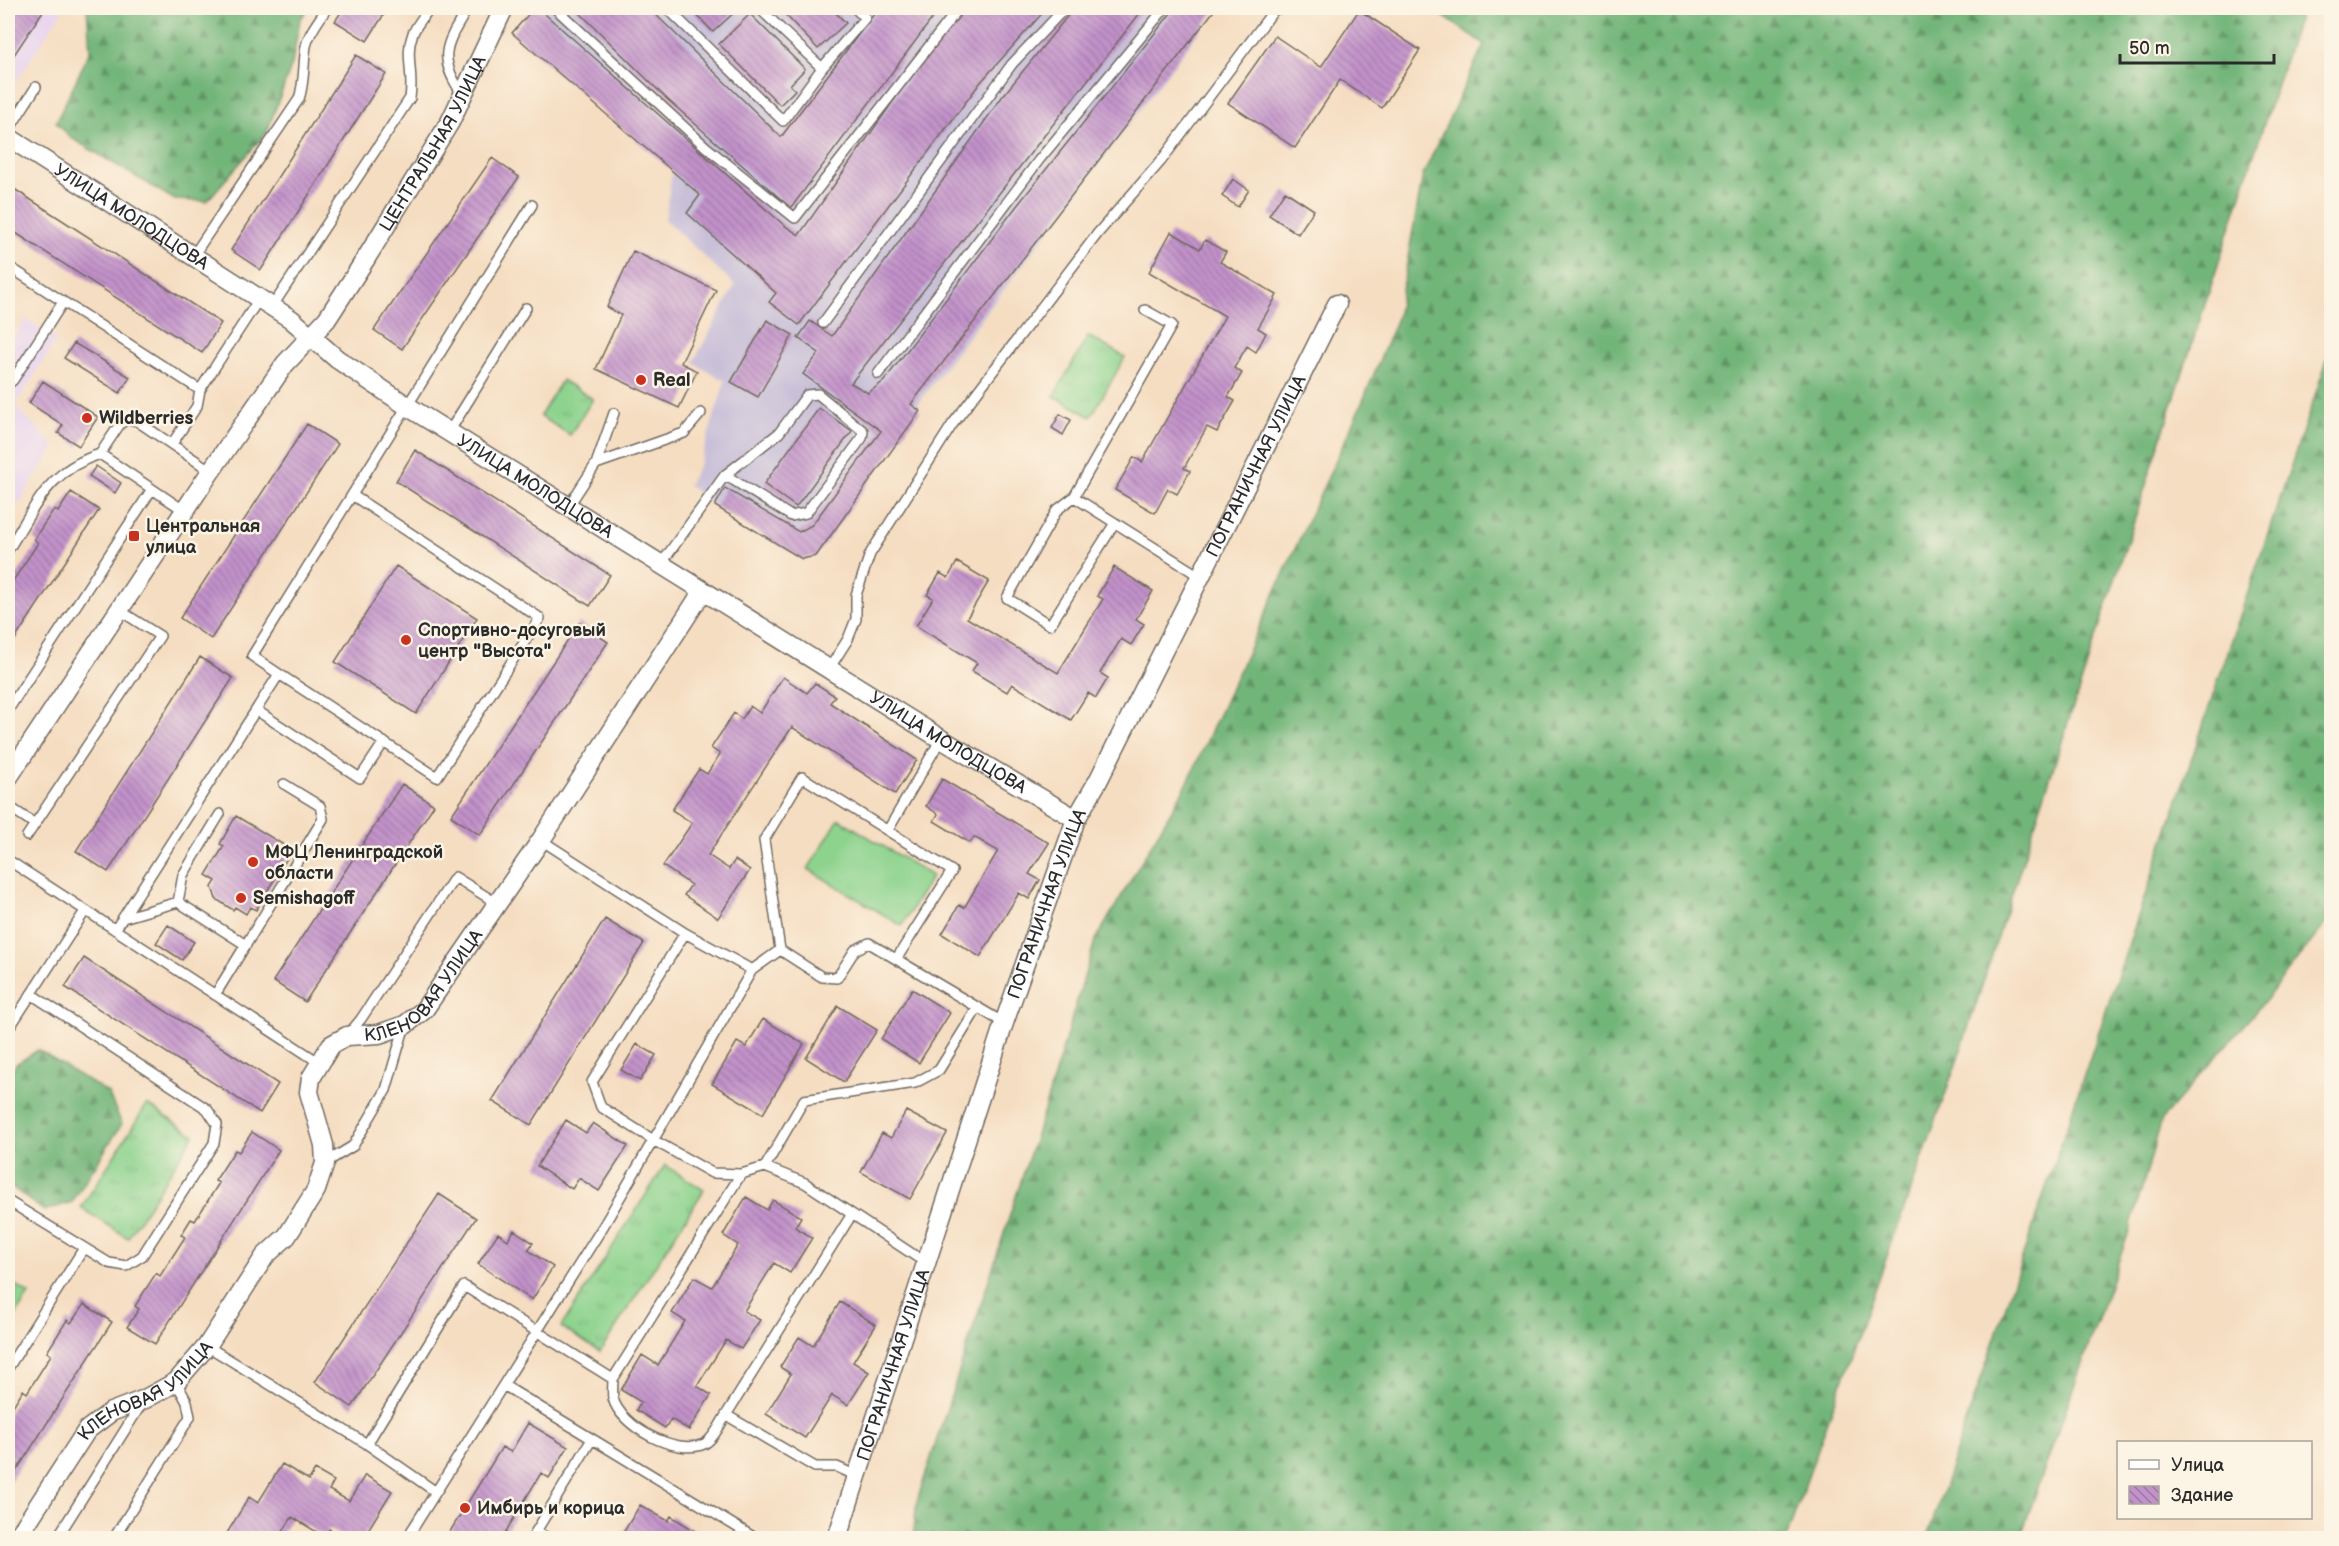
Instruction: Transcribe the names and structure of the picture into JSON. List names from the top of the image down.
{
  "streets": {
    "street": [
      "ЦЕНТРАЛЬНАЯ УЛИЦА",
      "УЛИЦА МОЛОДЦОВА",
      "ПОГРАНИЧНАЯ УЛИЦА",
      "КЛЕНОВАЯ УЛИЦА"
    ]
  },
  "crossings": [
    ["ЦЕНТРАЛЬНАЯ УЛИЦА", "УЛИЦА МОЛОДЦОВА"],
    ["УЛИЦА МОЛОДЦОВА", "ПОГРАНИЧНАЯ УЛИЦА"],
    ["УЛИЦА МОЛОДЦОВА", "КЛЕНОВАЯ УЛИЦА"]
  ],
  "places": {
    "other": [
      "Real",
      "Wildberries",
      "Спортивно-досуговый центр \"Высота\"",
      "МФЦ Ленинградской области",
      "Semishagoff",
      "Имбирь и корица"
    ],
    "transit": ["Центральная улица"]
  },
  "legend": ["Улица", "Здание"],
  "scale_bar": "50 m"
}
